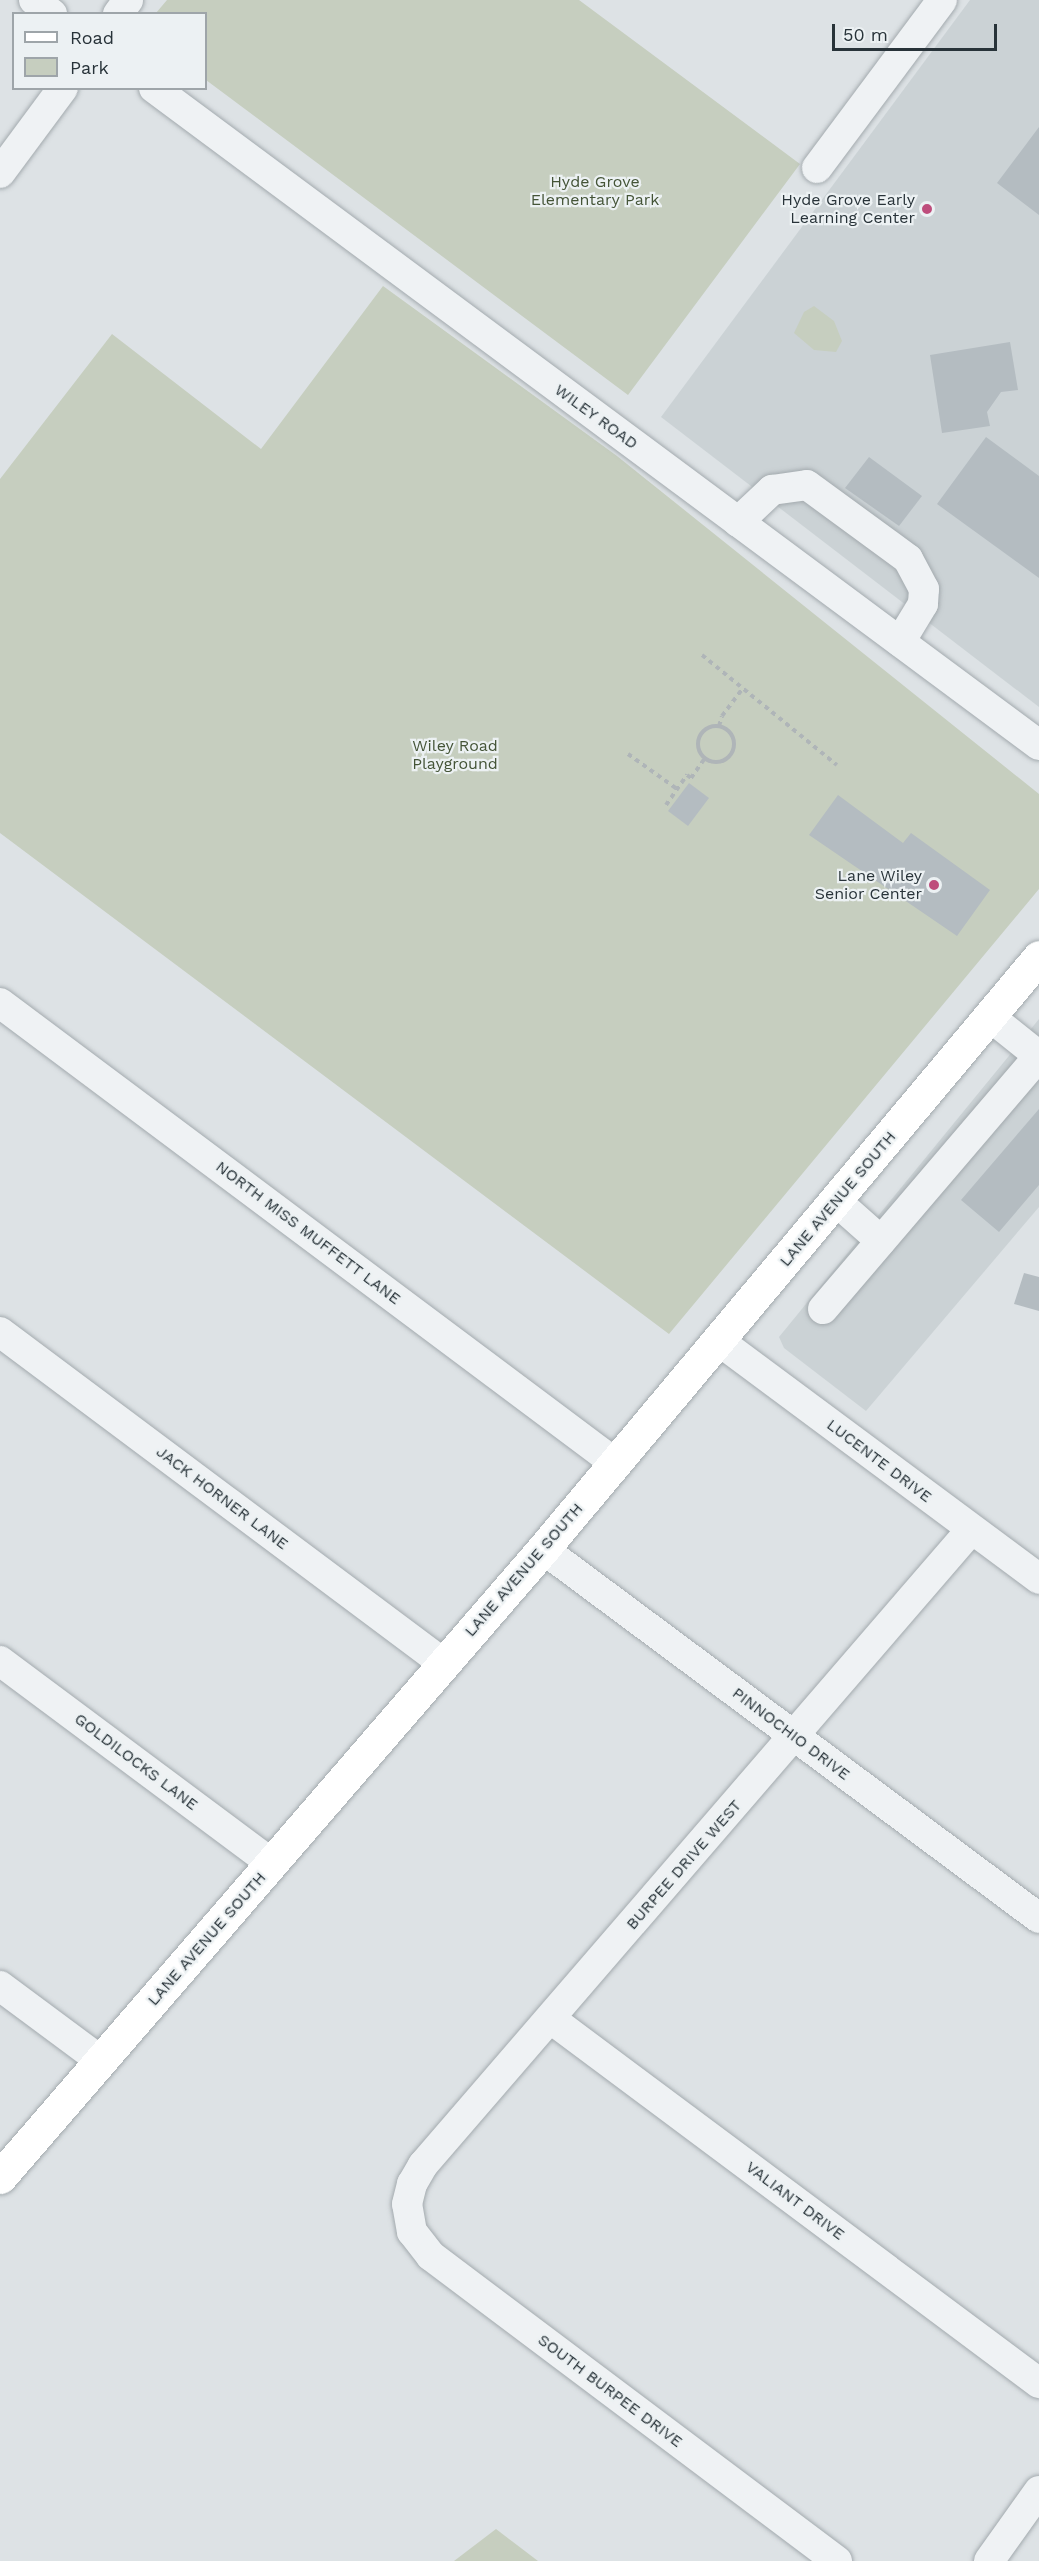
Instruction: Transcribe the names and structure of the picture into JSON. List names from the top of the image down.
{
  "streets": {
    "main road": ["LANE AVENUE SOUTH"],
    "street": [
      "WILEY ROAD",
      "NORTH MISS MUFFETT LANE",
      "LUCENTE DRIVE",
      "JACK HORNER LANE",
      "PINNOCHIO DRIVE",
      "GOLDILOCKS LANE",
      "BURPEE DRIVE WEST",
      "VALIANT DRIVE",
      "SOUTH BURPEE DRIVE"
    ]
  },
  "crossings": [
    ["LANE AVENUE SOUTH", "NORTH MISS MUFFETT LANE"],
    ["LANE AVENUE SOUTH", "LUCENTE DRIVE"],
    ["LANE AVENUE SOUTH", "JACK HORNER LANE"],
    ["LANE AVENUE SOUTH", "PINNOCHIO DRIVE"],
    ["LANE AVENUE SOUTH", "GOLDILOCKS LANE"],
    ["LUCENTE DRIVE", "BURPEE DRIVE WEST"],
    ["PINNOCHIO DRIVE", "BURPEE DRIVE WEST"],
    ["BURPEE DRIVE WEST", "VALIANT DRIVE"],
    ["BURPEE DRIVE WEST", "SOUTH BURPEE DRIVE"]
  ],
  "parks": ["Hyde Grove Elementary Park", "Wiley Road Playground"],
  "places": ["Hyde Grove Early Learning Center", "Lane Wiley Senior Center"],
  "legend": ["Road", "Park"],
  "scale_bar": "50 m"
}
